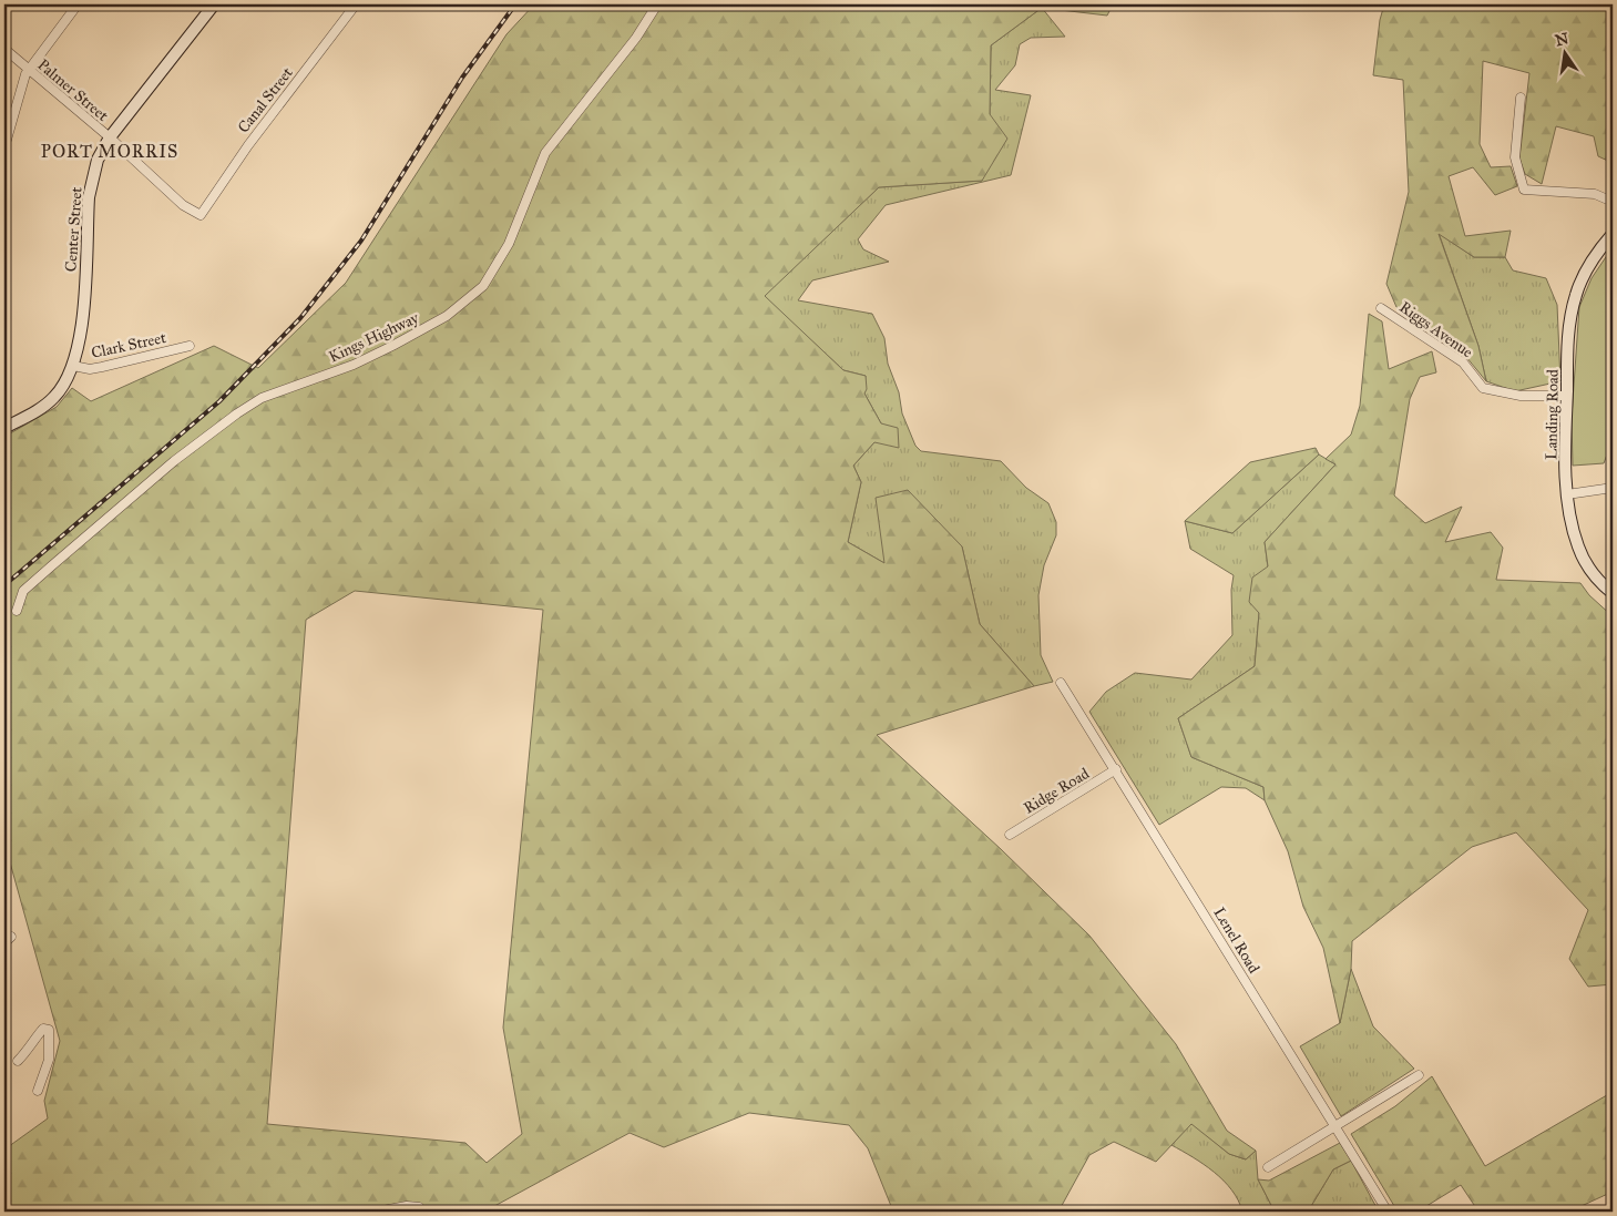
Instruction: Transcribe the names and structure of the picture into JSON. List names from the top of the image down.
{
  "streets": {
    "main road": ["Center Street", "Landing Road"],
    "street": [
      "Palmer Street",
      "Canal Street",
      "Riggs Avenue",
      "Kings Highway",
      "Clark Street",
      "Ridge Road",
      "Lenel Road"
    ]
  },
  "crossings": [
    ["Palmer Street", "Canal Street"],
    ["Palmer Street", "Center Street"],
    ["Center Street", "Clark Street"],
    ["Riggs Avenue", "Landing Road"],
    ["Ridge Road", "Lenel Road"]
  ],
  "districts": ["PORT MORRIS"],
  "north": "top"
}
